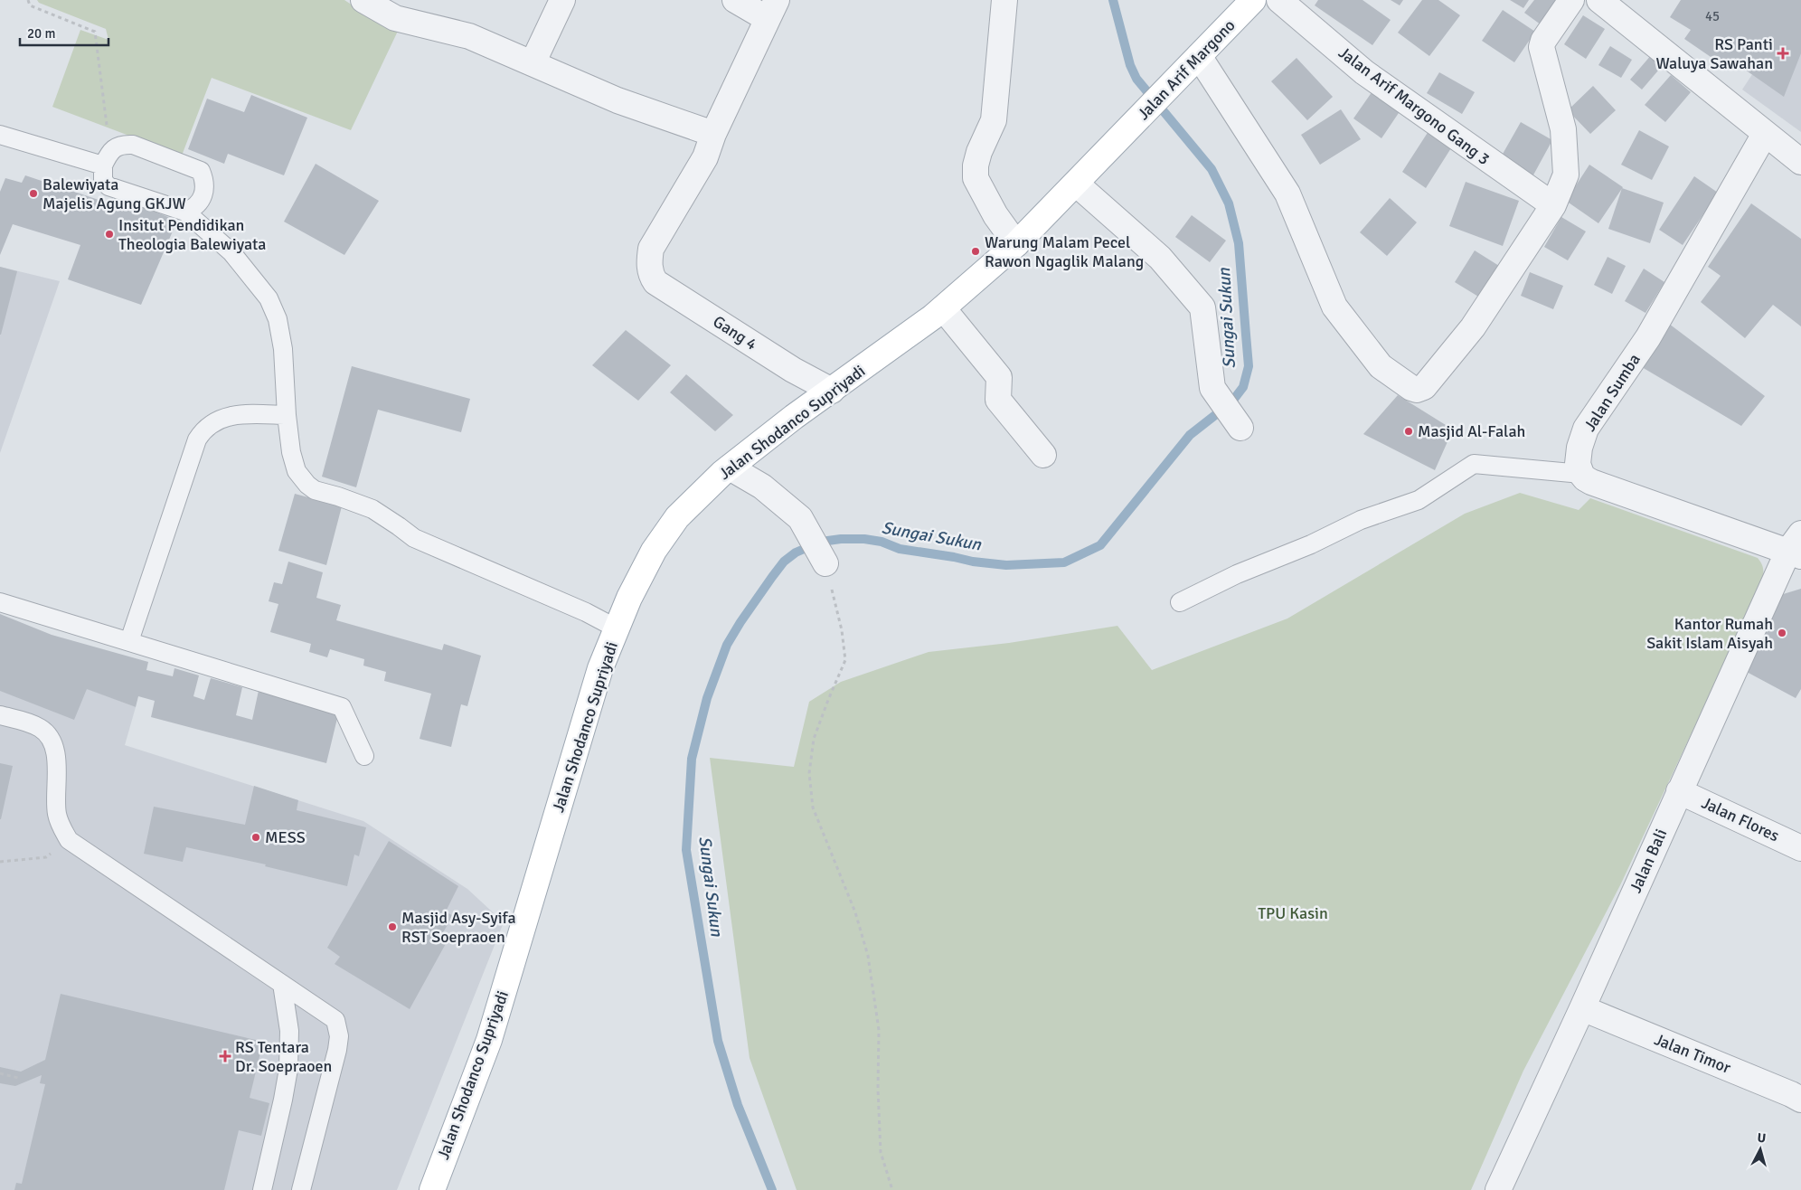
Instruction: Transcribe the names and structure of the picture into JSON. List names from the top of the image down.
{
  "streets": {
    "main road": ["Jalan Arif Margono", "Jalan Shodanco Supriyadi"],
    "street": [
      "Jalan Arif Margono Gang 3",
      "Gang 4",
      "Jalan Sumba",
      "Jalan Flores",
      "Jalan Bali",
      "Jalan Timor"
    ]
  },
  "crossings": [
    ["Jalan Arif Margono", "Jalan Shodanco Supriyadi"],
    ["Gang 4", "Jalan Shodanco Supriyadi"],
    ["Jalan Flores", "Jalan Bali"],
    ["Jalan Bali", "Jalan Timor"]
  ],
  "water": ["Sungai Sukun"],
  "parks": ["TPU Kasin"],
  "places": {
    "health": ["RS Panti Waluya Sawahan", "RS Tentara Dr. Soepraoen"],
    "other": [
      "Balewiyata Majelis Agung GKJW",
      "Insitut Pendidikan Theologia Balewiyata",
      "Warung Malam Pecel Rawon Ngaglik Malang",
      "Masjid Al-Falah",
      "Kantor Rumah Sakit Islam Aisyah",
      "MESS",
      "Masjid Asy-Syifa RST Soepraoen"
    ]
  },
  "house_numbers": ["45"],
  "scale_bar": "20 m",
  "north": "top"
}
